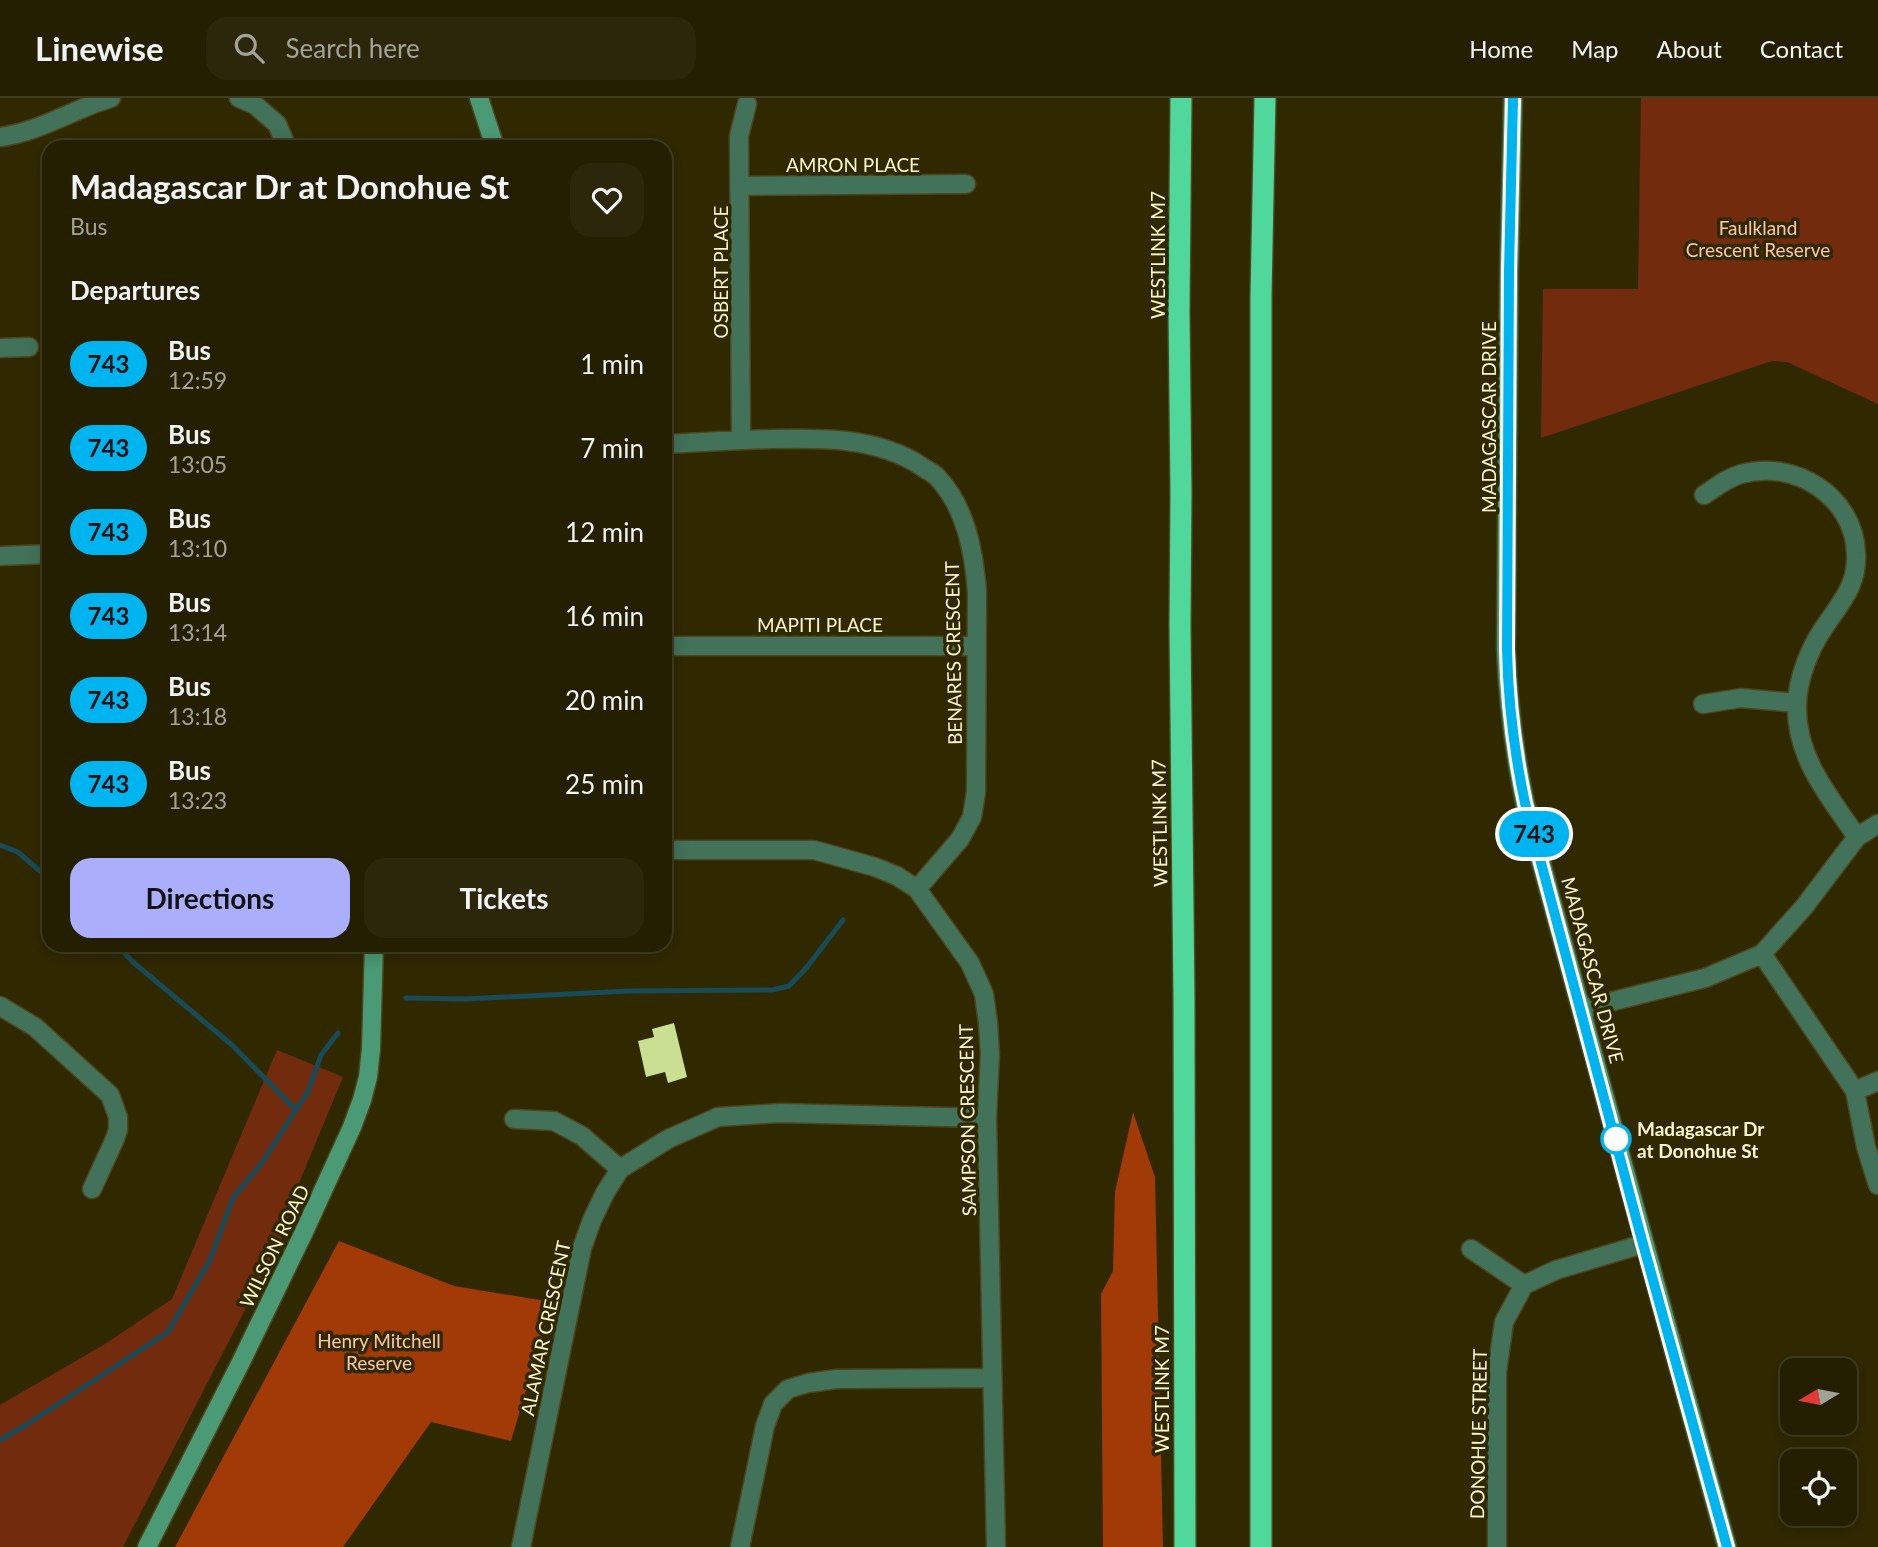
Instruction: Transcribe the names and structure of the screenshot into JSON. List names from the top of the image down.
{
  "streets": {
    "highway": ["WESTLINK M7"],
    "street": [
      "AMRON PLACE",
      "OSBERT PLACE",
      "MADAGASCAR DRIVE",
      "MAPITI PLACE",
      "BENARES CRESCENT",
      "SAMPSON CRESCENT",
      "WILSON ROAD",
      "ALAMAR CRESCENT",
      "DONOHUE STREET"
    ]
  },
  "crossings": [
    ["AMRON PLACE", "OSBERT PLACE"],
    ["OSBERT PLACE", "BENARES CRESCENT"],
    ["MAPITI PLACE", "BENARES CRESCENT"],
    ["BENARES CRESCENT", "SAMPSON CRESCENT"],
    ["SAMPSON CRESCENT", "ALAMAR CRESCENT"]
  ],
  "parks": ["Faulkland Crescent Reserve", "Henry Mitchell Reserve"],
  "places": ["Madagascar Dr at Donohue St"],
  "lines": ["bus line 743"],
  "north": "left",
  "page": {
    "header": "Linewise",
    "search": "Search here",
    "nav": [
      "Home",
      "Map",
      "About",
      "Contact"
    ],
    "on_map": "743",
    "heading": [
      ["Madagascar Dr at Donohue St", "Bus"],
      "Departures"
    ],
    "list": [
      {
        "mark": "743",
        "name": "Bus",
        "note": "12:59",
        "value": "1 min"
      },
      {
        "mark": "743",
        "name": "Bus",
        "note": "13:05",
        "value": "7 min"
      },
      {
        "mark": "743",
        "name": "Bus",
        "note": "13:10",
        "value": "12 min"
      },
      {
        "mark": "743",
        "name": "Bus",
        "note": "13:14",
        "value": "16 min"
      },
      {
        "mark": "743",
        "name": "Bus",
        "note": "13:18",
        "value": "20 min"
      },
      {
        "mark": "743",
        "name": "Bus",
        "note": "13:23",
        "value": "25 min"
      }
    ],
    "buttons": ["Directions", "Tickets"]
  }
}
